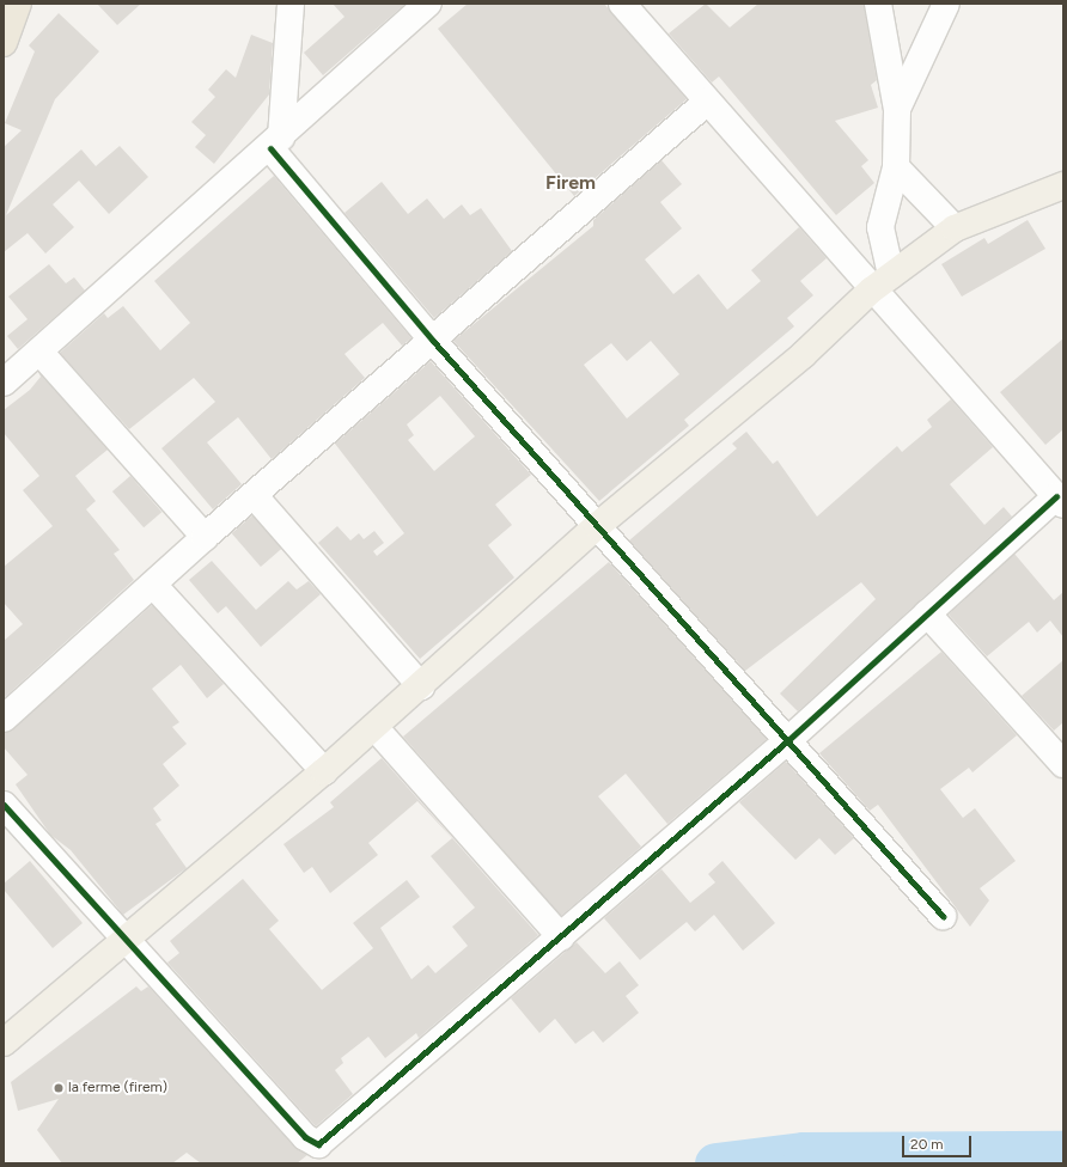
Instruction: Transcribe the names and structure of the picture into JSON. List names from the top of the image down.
{
  "districts": ["Firem"],
  "places": ["la ferme (firem)"],
  "scale_bar": "20 m"
}
